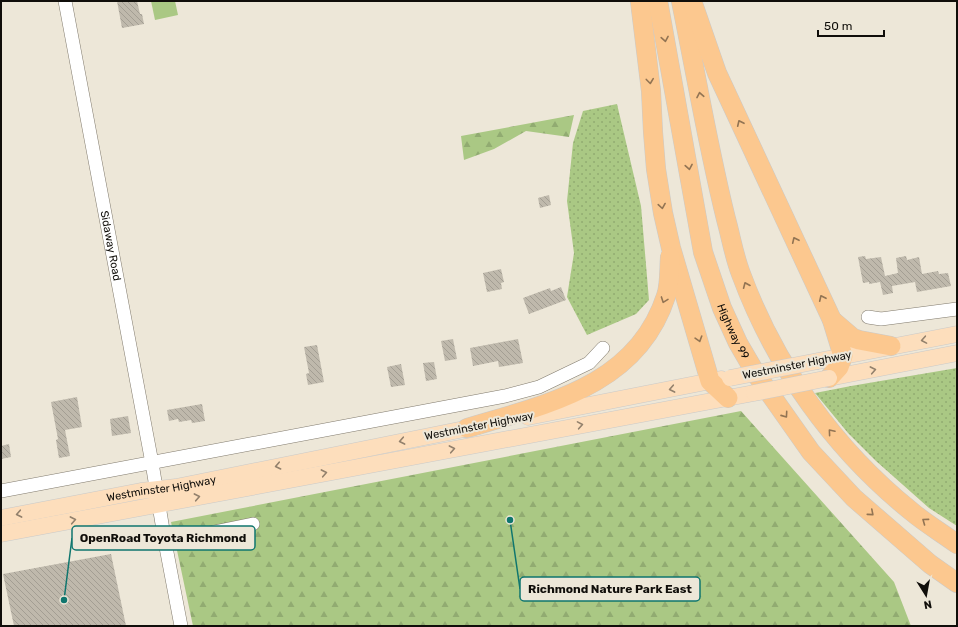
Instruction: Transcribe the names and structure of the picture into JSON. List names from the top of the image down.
{
  "streets": {
    "highway": ["Highway 99"],
    "main road": ["Westminster Highway"],
    "street": ["Sidaway Road"]
  },
  "crossings": [
    ["Sidaway Road", "Westminster Highway"]
  ],
  "places": ["Richmond Nature Park East", "OpenRoad Toyota Richmond"],
  "scale_bar": "50 m",
  "north": "bottom"
}
